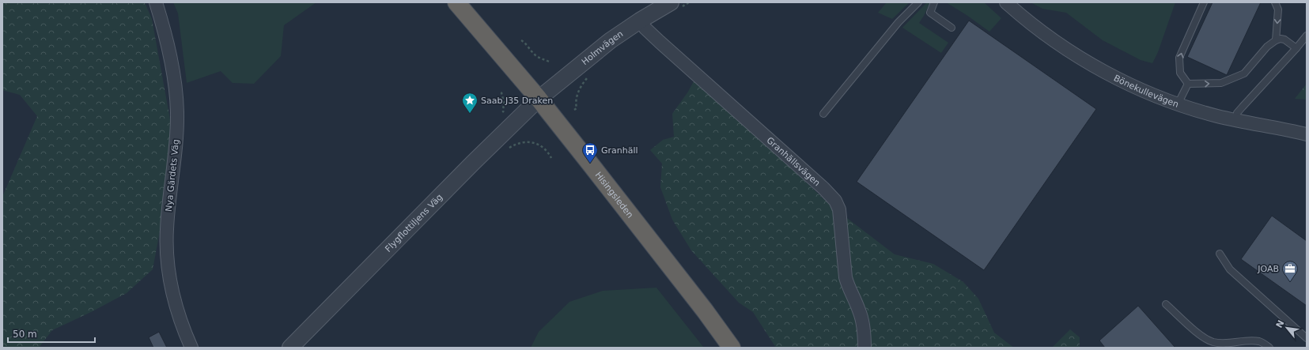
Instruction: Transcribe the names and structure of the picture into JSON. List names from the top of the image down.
{
  "streets": {
    "highway": ["Hisingsleden"],
    "street": [
      "Holmvägen",
      "Bönekullevägen",
      "Granhällsvägen",
      "Nya Gärdets Väg",
      "Flygflottiljens Väg"
    ]
  },
  "crossings": [
    ["Holmvägen", "Granhällsvägen"],
    ["Holmvägen", "Hisingsleden"],
    ["Holmvägen", "Flygflottiljens Väg"],
    ["Hisingsleden", "Flygflottiljens Väg"]
  ],
  "places": {
    "place": ["Saab J35 Draken"],
    "bus stop": ["Granhäll"],
    "office": ["JOAB"]
  },
  "scale_bar": "50 m",
  "north": "top left"
}
